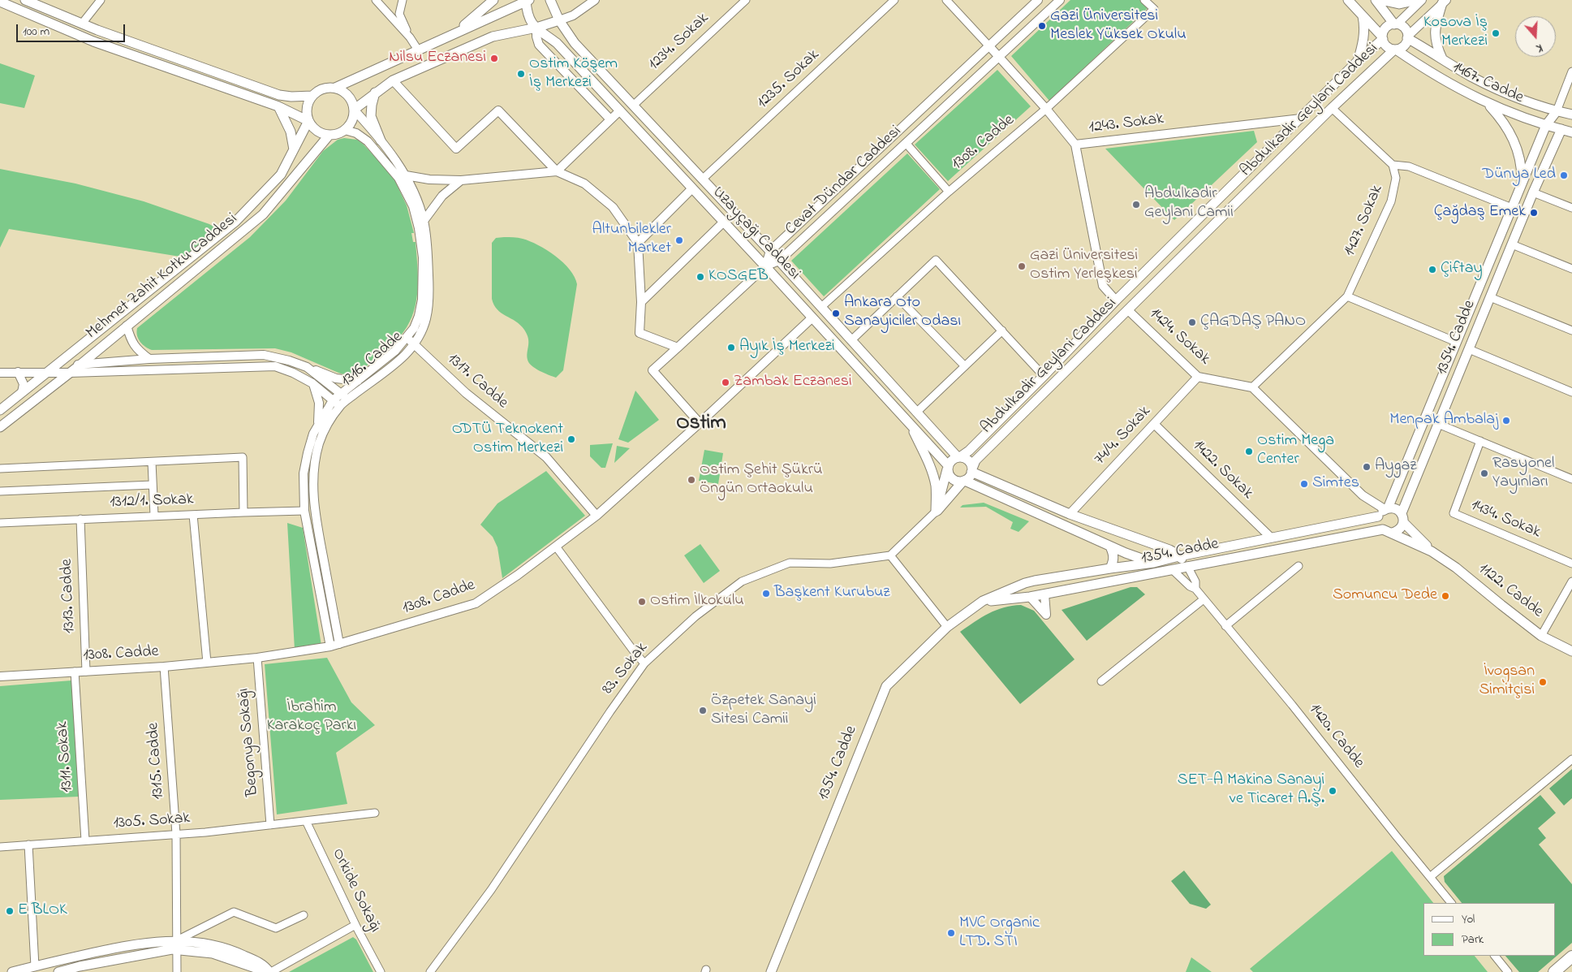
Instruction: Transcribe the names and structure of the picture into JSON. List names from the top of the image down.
{
  "streets": {
    "main road": [
      "1467. Cadde",
      "Abdulkadir Geylani Caddesi",
      "Uzayçağı Caddesi",
      "Mehmet Zahit Kotku Caddesi",
      "1354. Cadde",
      "1122. Cadde"
    ],
    "street": [
      "1234. Sokak",
      "1235. Sokak",
      "1243. Sokak",
      "1308. Cadde",
      "Cevat Dündar Caddesi",
      "1427. Sokak",
      "1424. Sokak",
      "1316. Cadde",
      "1317. Cadde",
      "74/4. Sokak",
      "1422. Sokak",
      "1312/1. Sokak",
      "1434. Sokak",
      "1313. Cadde",
      "83. Sokak",
      "1420. Cadde",
      "Begonya Sokağı",
      "1311. Sokak",
      "1315. Cadde",
      "1305. Sokak",
      "Orkide Sokağı"
    ]
  },
  "crossings": [
    ["1234. Sokak", "Uzayçağı Caddesi"],
    ["1235. Sokak", "Uzayçağı Caddesi"],
    ["1467. Cadde", "Abdulkadir Geylani Caddesi"],
    ["1467. Cadde", "1354. Cadde"],
    ["Abdulkadir Geylani Caddesi", "1243. Sokak"],
    ["Abdulkadir Geylani Caddesi", "Uzayçağı Caddesi"],
    ["Abdulkadir Geylani Caddesi", "1424. Sokak"],
    ["1243. Sokak", "1308. Cadde"],
    ["1243. Sokak", "Cevat Dündar Caddesi"],
    ["1308. Cadde", "Uzayçağı Caddesi"],
    ["1308. Cadde", "1316. Cadde"],
    ["1308. Cadde", "1317. Cadde"],
    ["1308. Cadde", "1313. Cadde"],
    ["1308. Cadde", "Begonya Sokağı"],
    ["1308. Cadde", "1311. Sokak"],
    ["1308. Cadde", "1315. Cadde"],
    ["Cevat Dündar Caddesi", "Uzayçağı Caddesi"],
    ["Mehmet Zahit Kotku Caddesi", "1316. Cadde"],
    ["1424. Sokak", "74/4. Sokak"],
    ["1354. Cadde", "1422. Sokak"],
    ["1354. Cadde", "1420. Cadde"],
    ["1316. Cadde", "1317. Cadde"],
    ["1316. Cadde", "1312/1. Sokak"],
    ["74/4. Sokak", "1422. Sokak"],
    ["1312/1. Sokak", "1313. Cadde"],
    ["Begonya Sokağı", "1305. Sokak"],
    ["1311. Sokak", "1305. Sokak"],
    ["1315. Cadde", "1305. Sokak"],
    ["1305. Sokak", "Orkide Sokağı"]
  ],
  "districts": ["Ostim"],
  "parks": ["İbrahim Karakoç Parkı"],
  "places": [
    "Gazi Üniversitesi Meslek Yüksek Okulu",
    "Kosova İş Merkezi",
    "Nilsu Eczanesi",
    "Ostim Köşem İş Merkezi",
    "Dünya Led",
    "Abdulkadir Geylani Camii",
    "Çağdaş Emek",
    "Altunbilekler Market",
    "Gazi Üniversitesi Ostim Yerleşkesi",
    "Çiftay",
    "KOSGEB",
    "Ankara Oto Sanayiciler Odası",
    "ÇAGDAŞ PANO",
    "Ayık İş Merkezi",
    "Zambak Eczanesi",
    "Menpak Ambalaj",
    "ODTÜ Teknokent Ostim Merkezi",
    "Ostim Mega Center",
    "Aygaz",
    "Rasyonel Yayınları",
    "Ostim Şehit Şükrü Öngün Ortaokulu",
    "Simtes",
    "Başkent Kurubuz",
    "Somuncu Dede",
    "Ostim İlkokulu",
    "İvogsan Simitçisi",
    "Özpetek Sanayi Sitesi Camii",
    "SET-A Makina Sanayi ve Ticaret A.Ş.",
    "E BLOK",
    "MVC Organic LTD. STI"
  ],
  "legend": ["Yol", "Park"],
  "scale_bar": "100 m",
  "north": "bottom"
}
